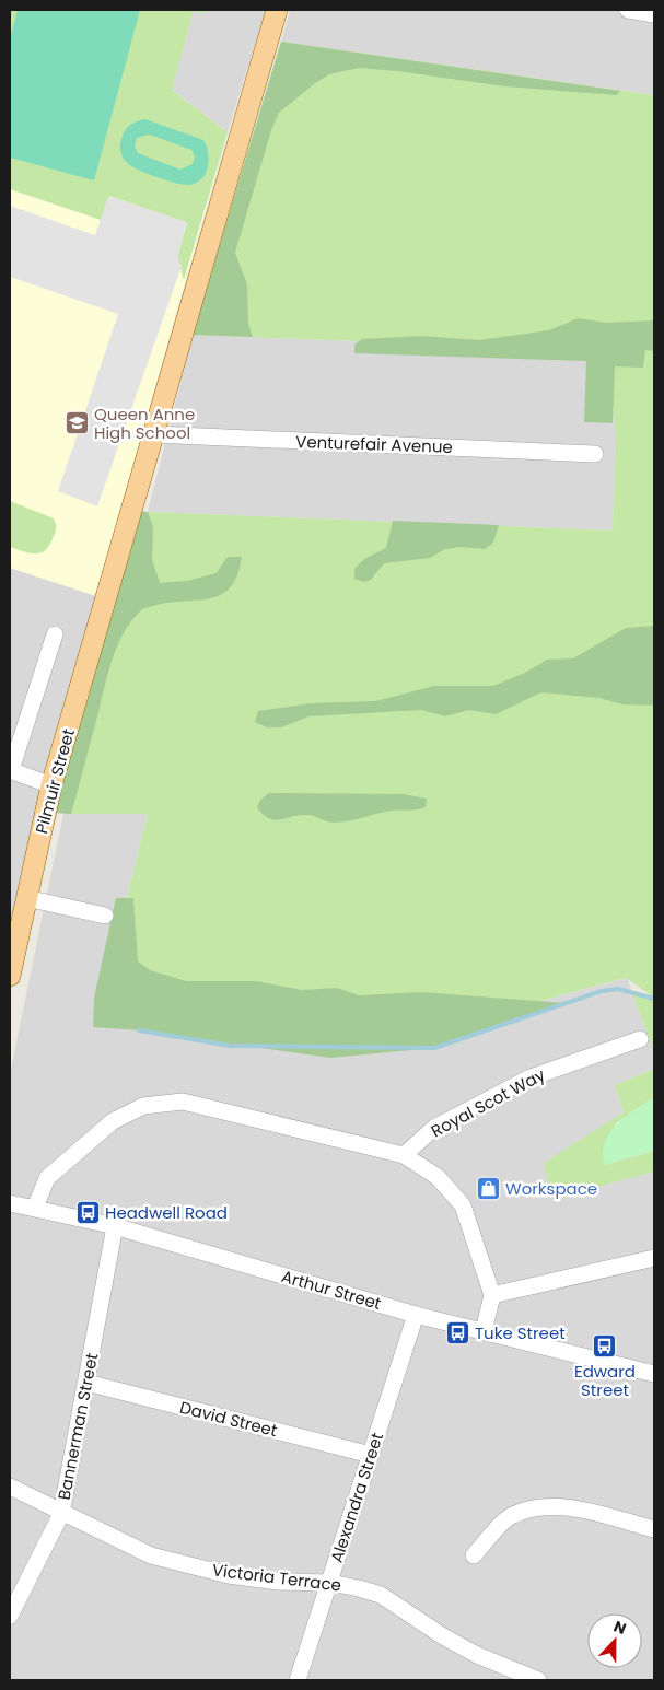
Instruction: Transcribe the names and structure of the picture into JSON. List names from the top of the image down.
{
  "streets": {
    "main road": ["Pilmuir Street"],
    "street": [
      "Venturefair Avenue",
      "Royal Scot Way",
      "Arthur Street",
      "David Street",
      "Bannerman Street",
      "Alexandra Street",
      "Victoria Terrace"
    ]
  },
  "crossings": [
    ["Venturefair Avenue", "Pilmuir Street"],
    ["Arthur Street", "Bannerman Street"],
    ["Arthur Street", "Alexandra Street"],
    ["David Street", "Bannerman Street"],
    ["David Street", "Alexandra Street"],
    ["Bannerman Street", "Victoria Terrace"],
    ["Alexandra Street", "Victoria Terrace"]
  ],
  "places": {
    "school or university": ["Queen Anne High School"],
    "shop": ["Workspace"],
    "bus stop": ["Headwell Road", "Tuke Street", "Edward Street"]
  },
  "north": "top"
}
